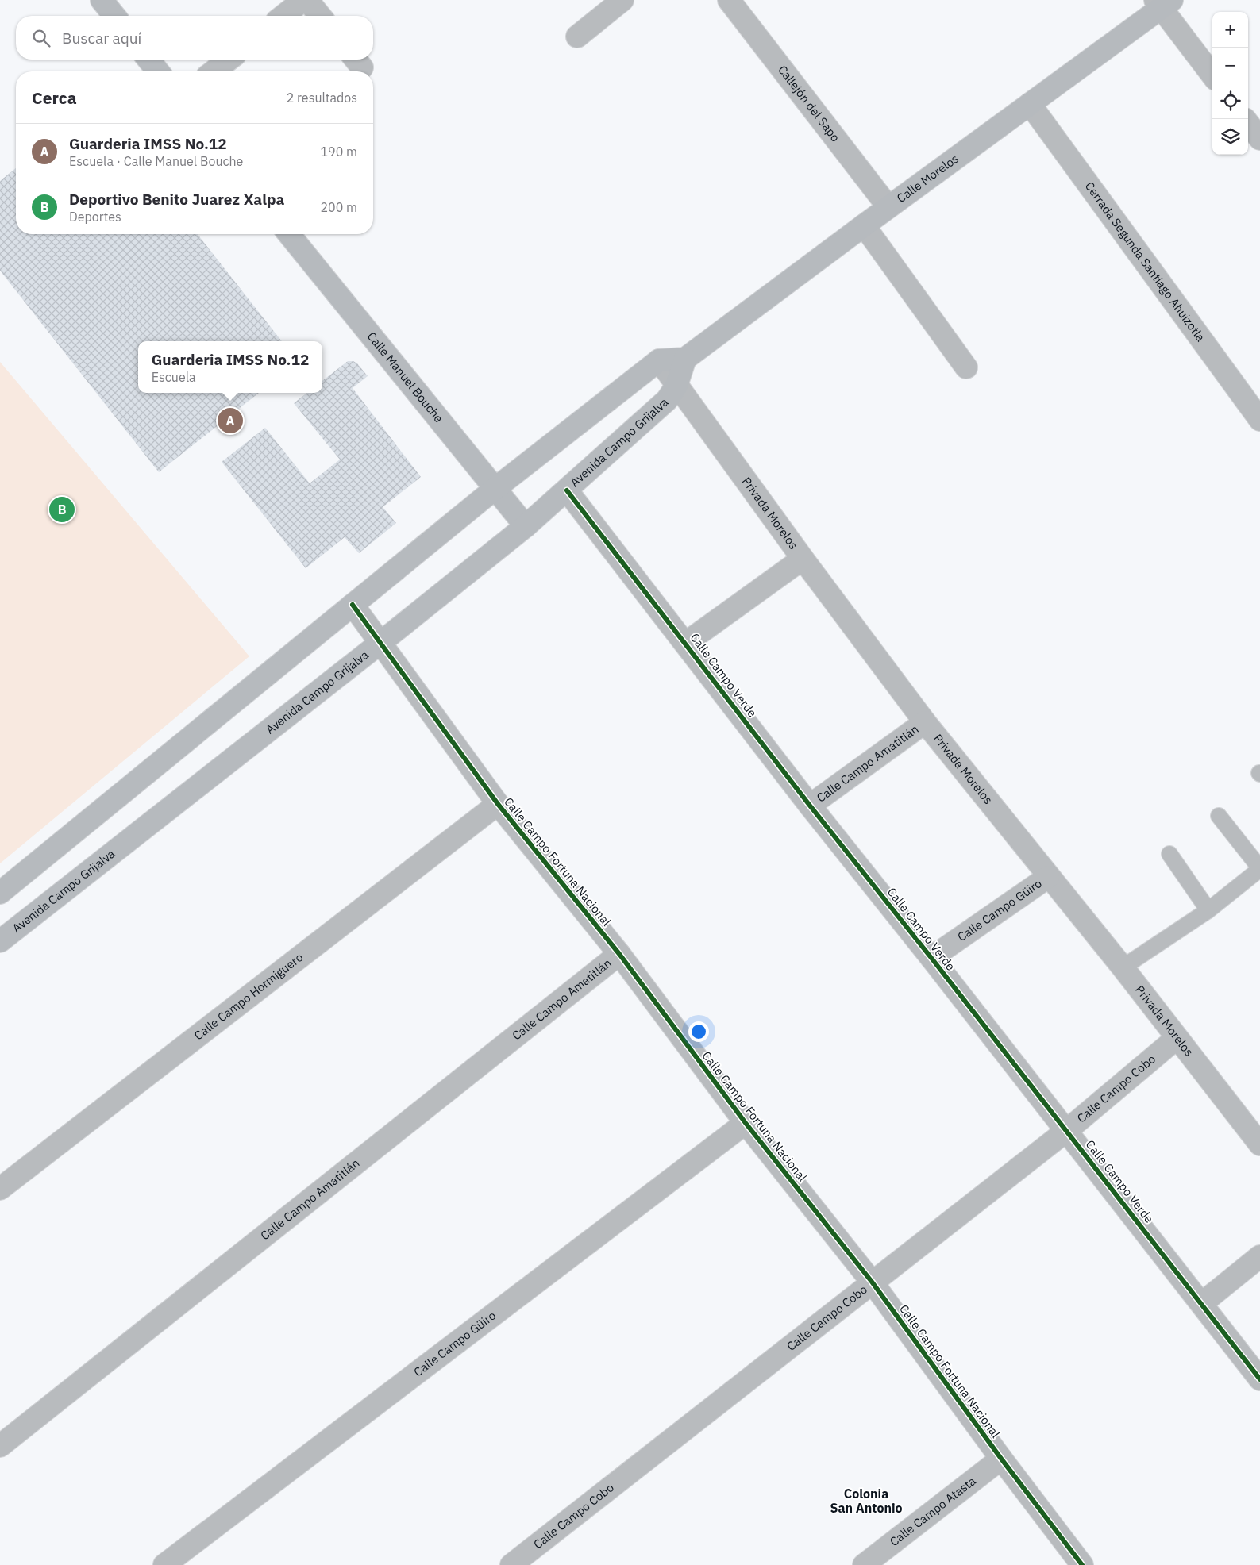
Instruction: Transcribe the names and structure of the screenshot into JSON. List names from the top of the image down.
{
  "streets": {
    "street": [
      "Callejón del Sapo",
      "Calle Morelos",
      "Cerrada Segunda Santiago Ahuizotla",
      "Calle Manuel Bouche",
      "Avenida Campo Grijalva",
      "Privada Morelos",
      "Calle Campo Verde",
      "Calle Campo Amatitlán",
      "Calle Campo Fortuna Nacional",
      "Calle Campo Güiro",
      "Calle Campo Hormiguero",
      "Calle Campo Cobo",
      "Calle Campo Atasta"
    ]
  },
  "crossings": [
    ["Callejón del Sapo", "Calle Morelos"],
    ["Calle Morelos", "Cerrada Segunda Santiago Ahuizotla"],
    ["Calle Manuel Bouche", "Avenida Campo Grijalva"],
    ["Avenida Campo Grijalva", "Privada Morelos"],
    ["Avenida Campo Grijalva", "Calle Campo Verde"],
    ["Avenida Campo Grijalva", "Calle Campo Fortuna Nacional"],
    ["Privada Morelos", "Calle Campo Amatitlán"],
    ["Privada Morelos", "Calle Campo Güiro"],
    ["Privada Morelos", "Calle Campo Cobo"],
    ["Calle Campo Verde", "Calle Campo Amatitlán"],
    ["Calle Campo Verde", "Calle Campo Güiro"],
    ["Calle Campo Verde", "Calle Campo Cobo"],
    ["Calle Campo Amatitlán", "Calle Campo Fortuna Nacional"],
    ["Calle Campo Fortuna Nacional", "Calle Campo Güiro"],
    ["Calle Campo Fortuna Nacional", "Calle Campo Hormiguero"],
    ["Calle Campo Fortuna Nacional", "Calle Campo Cobo"],
    ["Calle Campo Fortuna Nacional", "Calle Campo Atasta"]
  ],
  "districts": ["Colonia San Antonio"],
  "page": {
    "map_buttons": ["+", "−"],
    "search": "Buscar aquí",
    "heading": ["Cerca", "2 resultados"],
    "list": [
      {
        "mark": "A",
        "name": "Guarderia IMSS No.12",
        "note": "Escuela · Calle Manuel Bouche",
        "value": "190 m"
      },
      {
        "mark": "B",
        "name": "Deportivo Benito Juarez Xalpa",
        "note": "Deportes",
        "value": "200 m"
      }
    ],
    "popup": ["Guarderia IMSS No.12", "Escuela"],
    "pins": ["A", "B"]
  }
}
